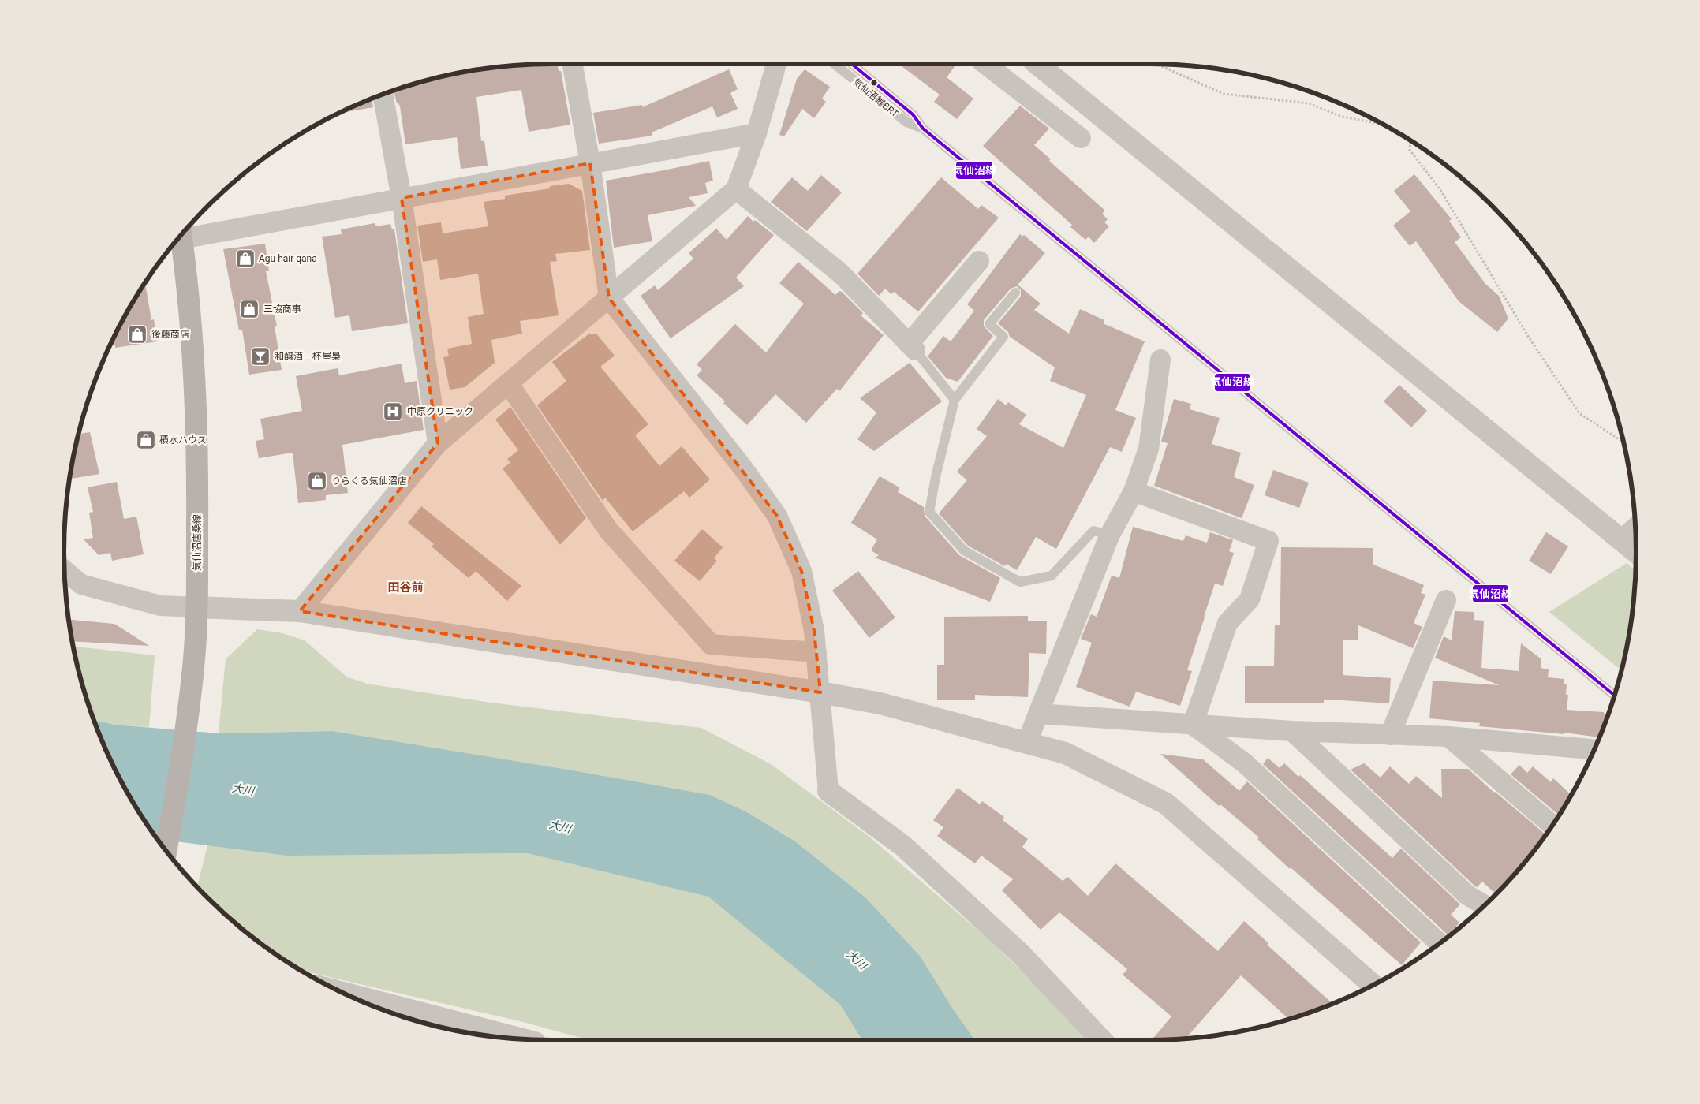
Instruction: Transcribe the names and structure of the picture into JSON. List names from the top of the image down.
{
  "streets": {
    "main road": ["気仙沼唐桑線"],
    "lane": ["気仙沼線BRT"]
  },
  "districts": ["田谷前"],
  "water": ["大川"],
  "places": {
    "shop": [
      "Agu hair qana",
      "三協商事",
      "後藤商店",
      "積水ハウス",
      "りらくる気仙沼店"
    ],
    "bar": ["和醸酒一杯屋梟"],
    "hospital": ["中原クリニック"]
  },
  "lines": ["transit line 気仙沼線"]
}
